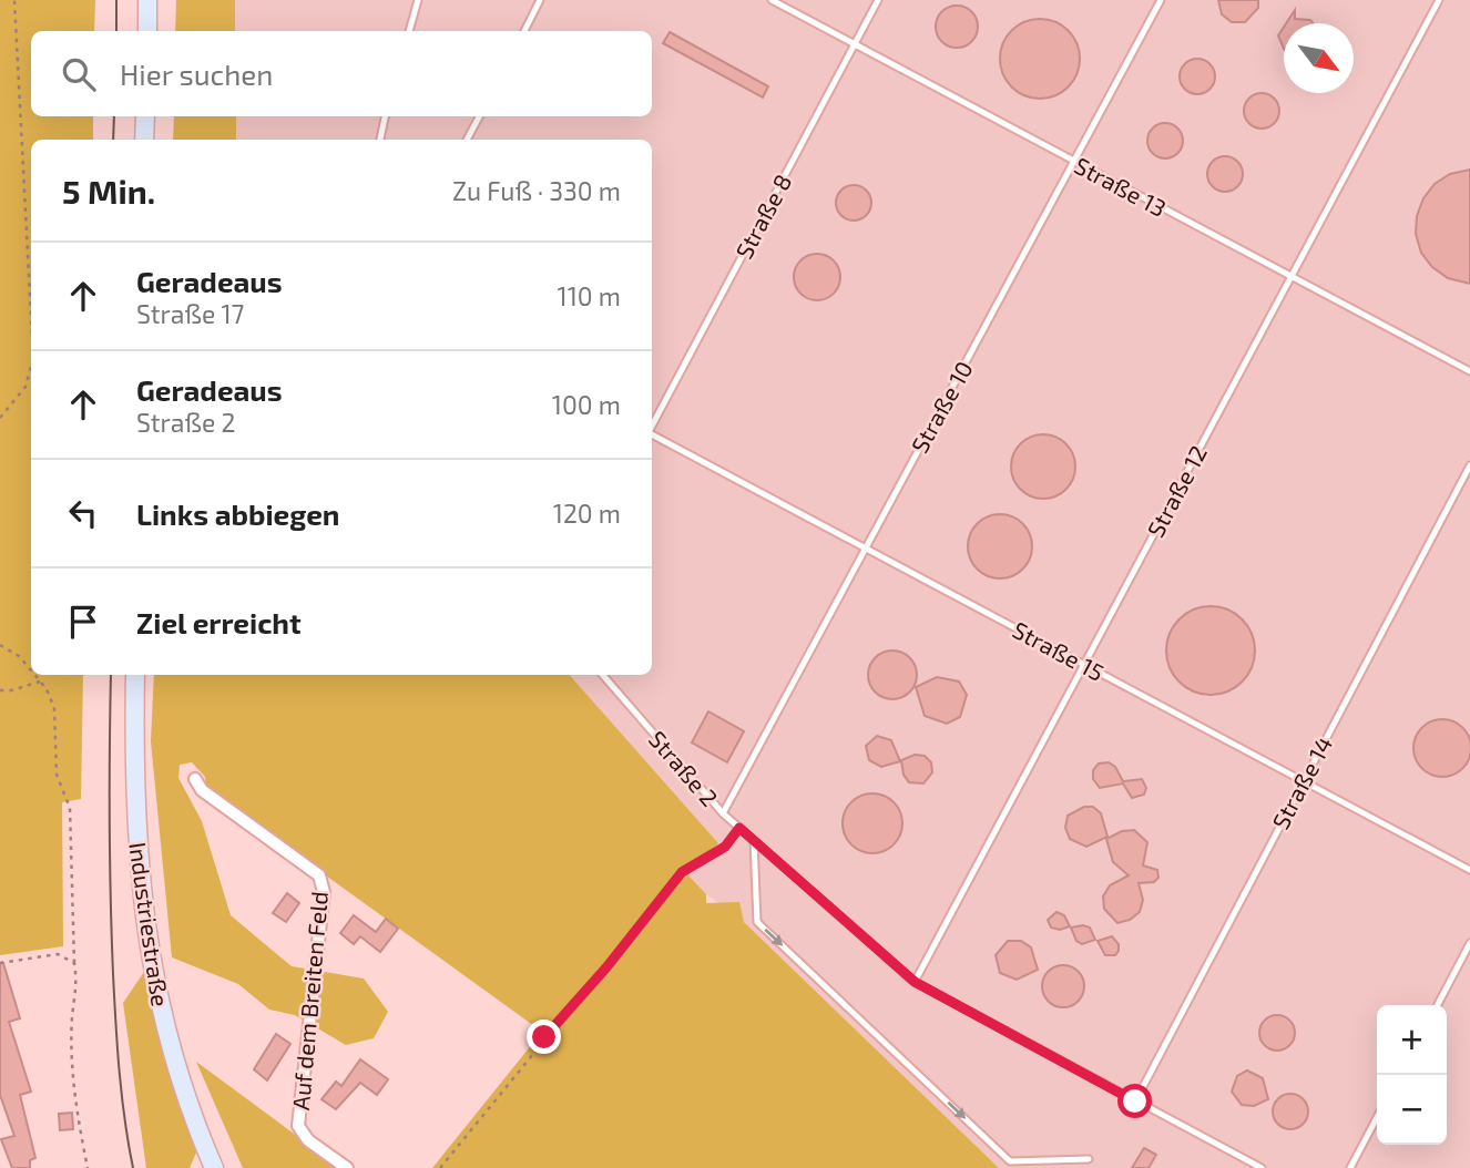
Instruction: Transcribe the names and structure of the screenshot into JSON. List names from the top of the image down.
{
  "streets": {
    "main road": ["Industriestraße"],
    "street": ["Auf dem Breiten Feld"],
    "lane": [
      "Straße 13",
      "Straße 8",
      "Straße 10",
      "Straße 12",
      "Straße 15",
      "Straße 2",
      "Straße 14"
    ]
  },
  "crossings": [
    ["Straße 13", "Straße 8"],
    ["Straße 13", "Straße 10"],
    ["Straße 13", "Straße 12"],
    ["Straße 10", "Straße 15"],
    ["Straße 10", "Straße 2"],
    ["Straße 12", "Straße 15"],
    ["Straße 12", "Straße 2"],
    ["Straße 15", "Straße 14"],
    ["Straße 2", "Straße 14"]
  ],
  "north": "bottom right",
  "page": {
    "search": "Hier suchen",
    "heading": ["5 Min.", "Zu Fuß · 330 m"],
    "list": [
      ["Geradeaus", "Straße 17", "110 m"],
      ["Geradeaus", "Straße 2", "100 m"],
      ["Links abbiegen", "120 m"],
      "Ziel erreicht"
    ],
    "map_buttons": ["+", "−"]
  }
}
